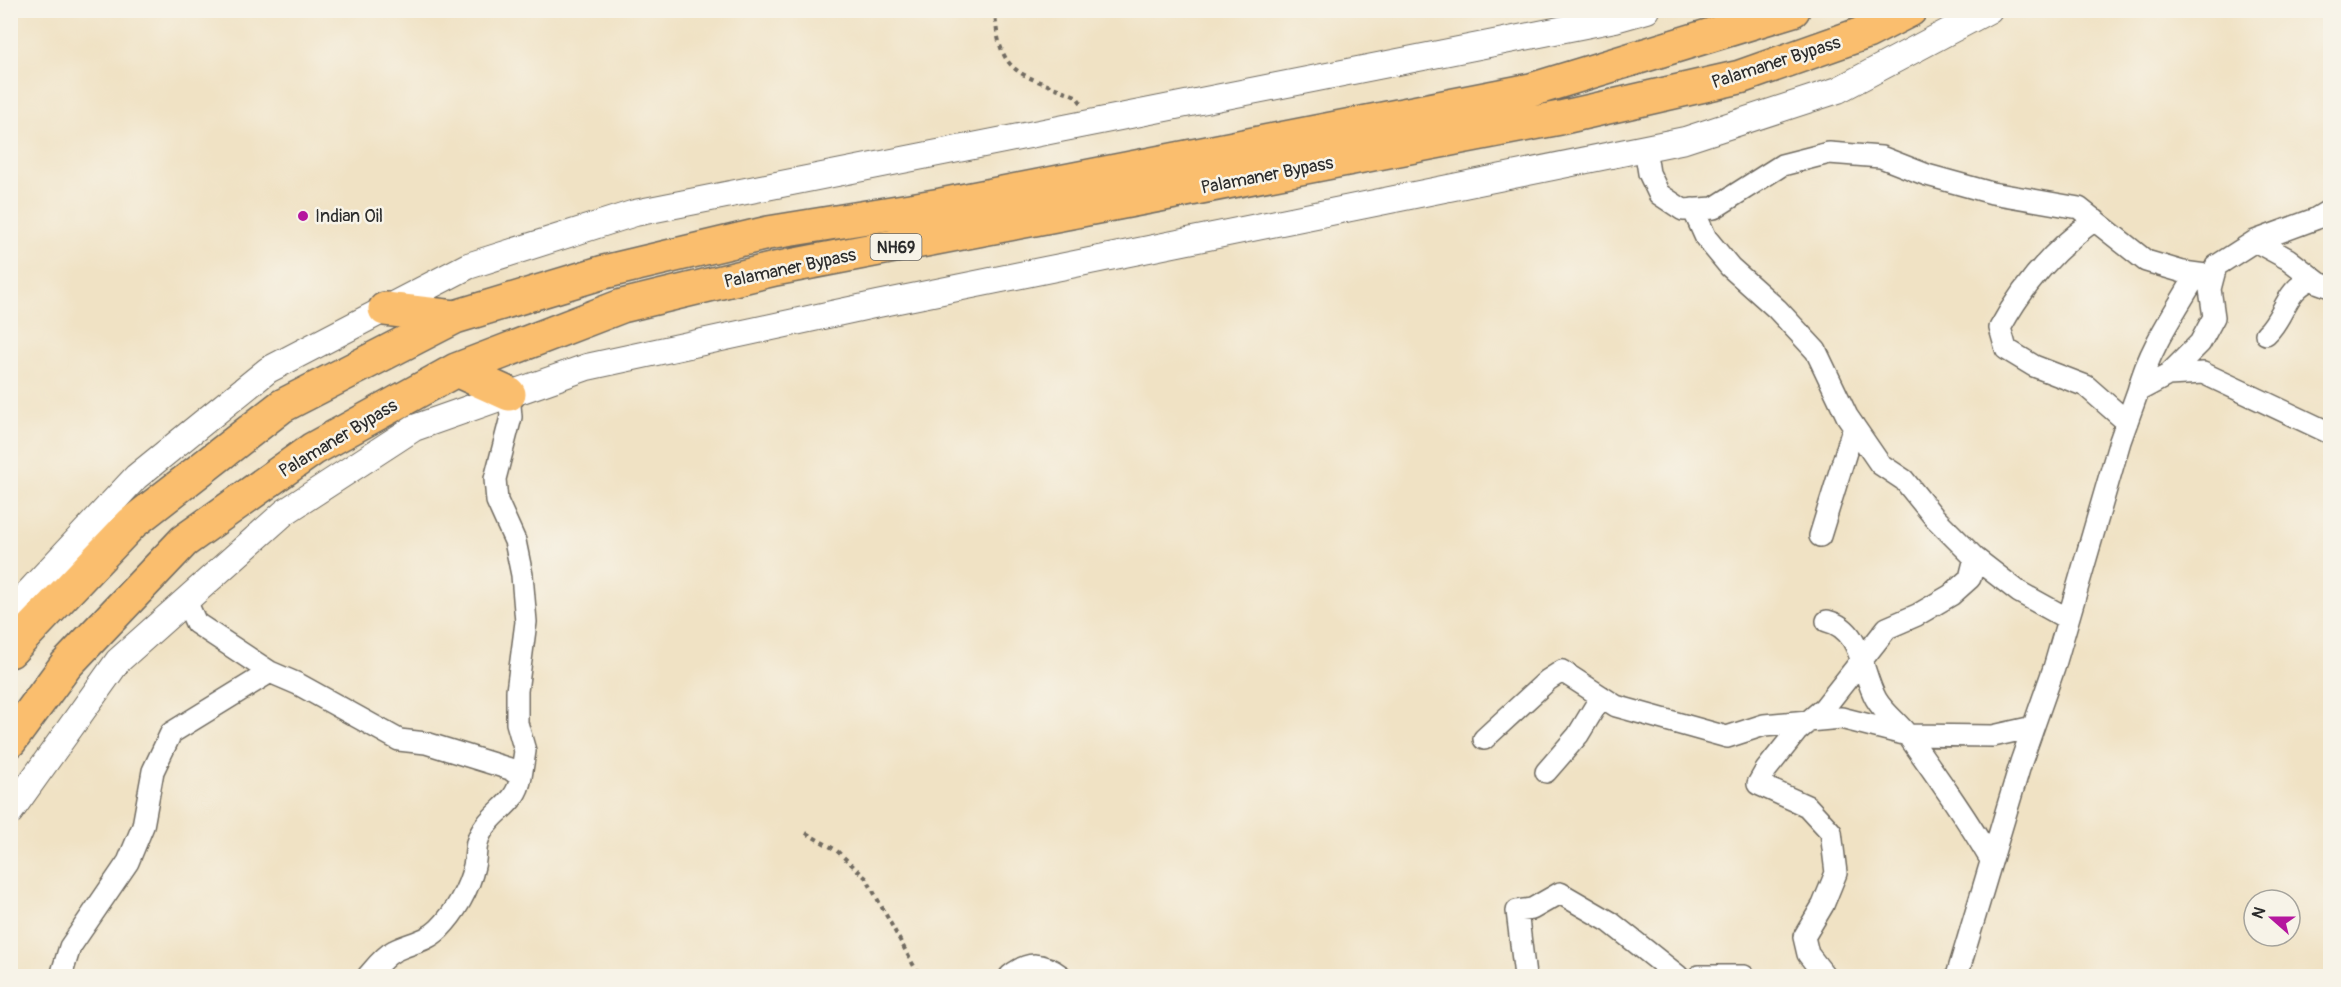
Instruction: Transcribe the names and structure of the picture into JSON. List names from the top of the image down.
{
  "streets": {
    "highway": ["Palamaner Bypass", "NH69"]
  },
  "places": ["Indian Oil"],
  "north": "left"
}
